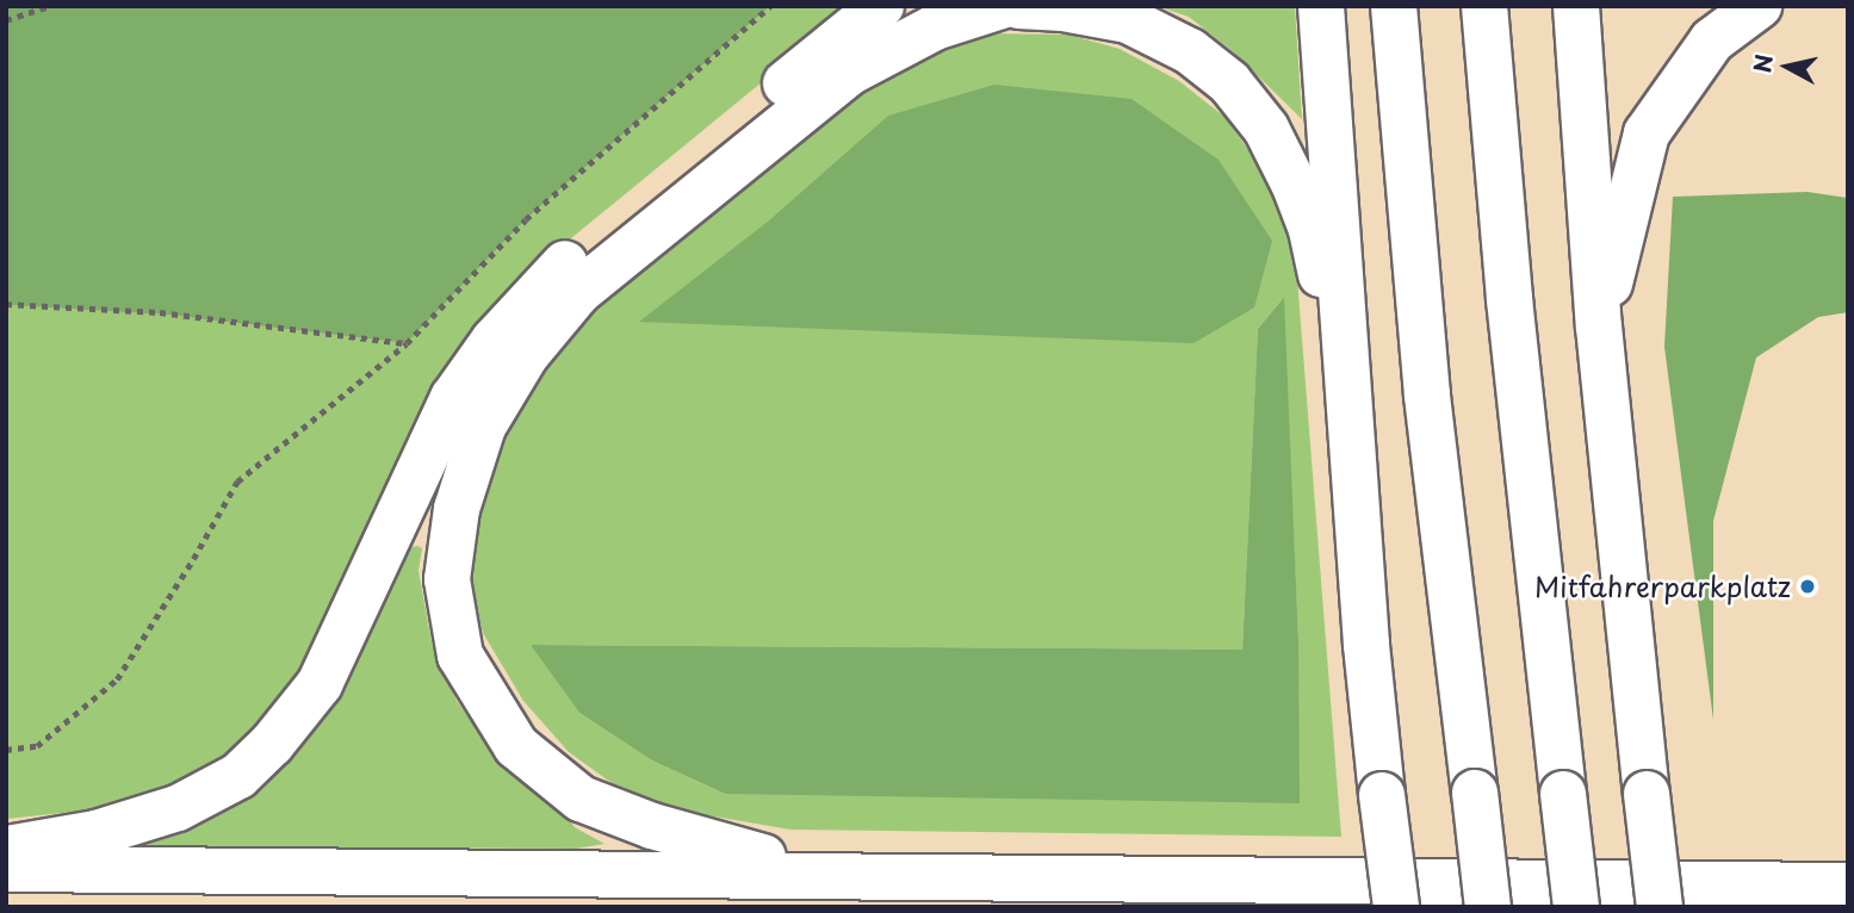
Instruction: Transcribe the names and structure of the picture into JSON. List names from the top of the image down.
{
  "places": ["Mitfahrerparkplatz"],
  "north": "left"
}
